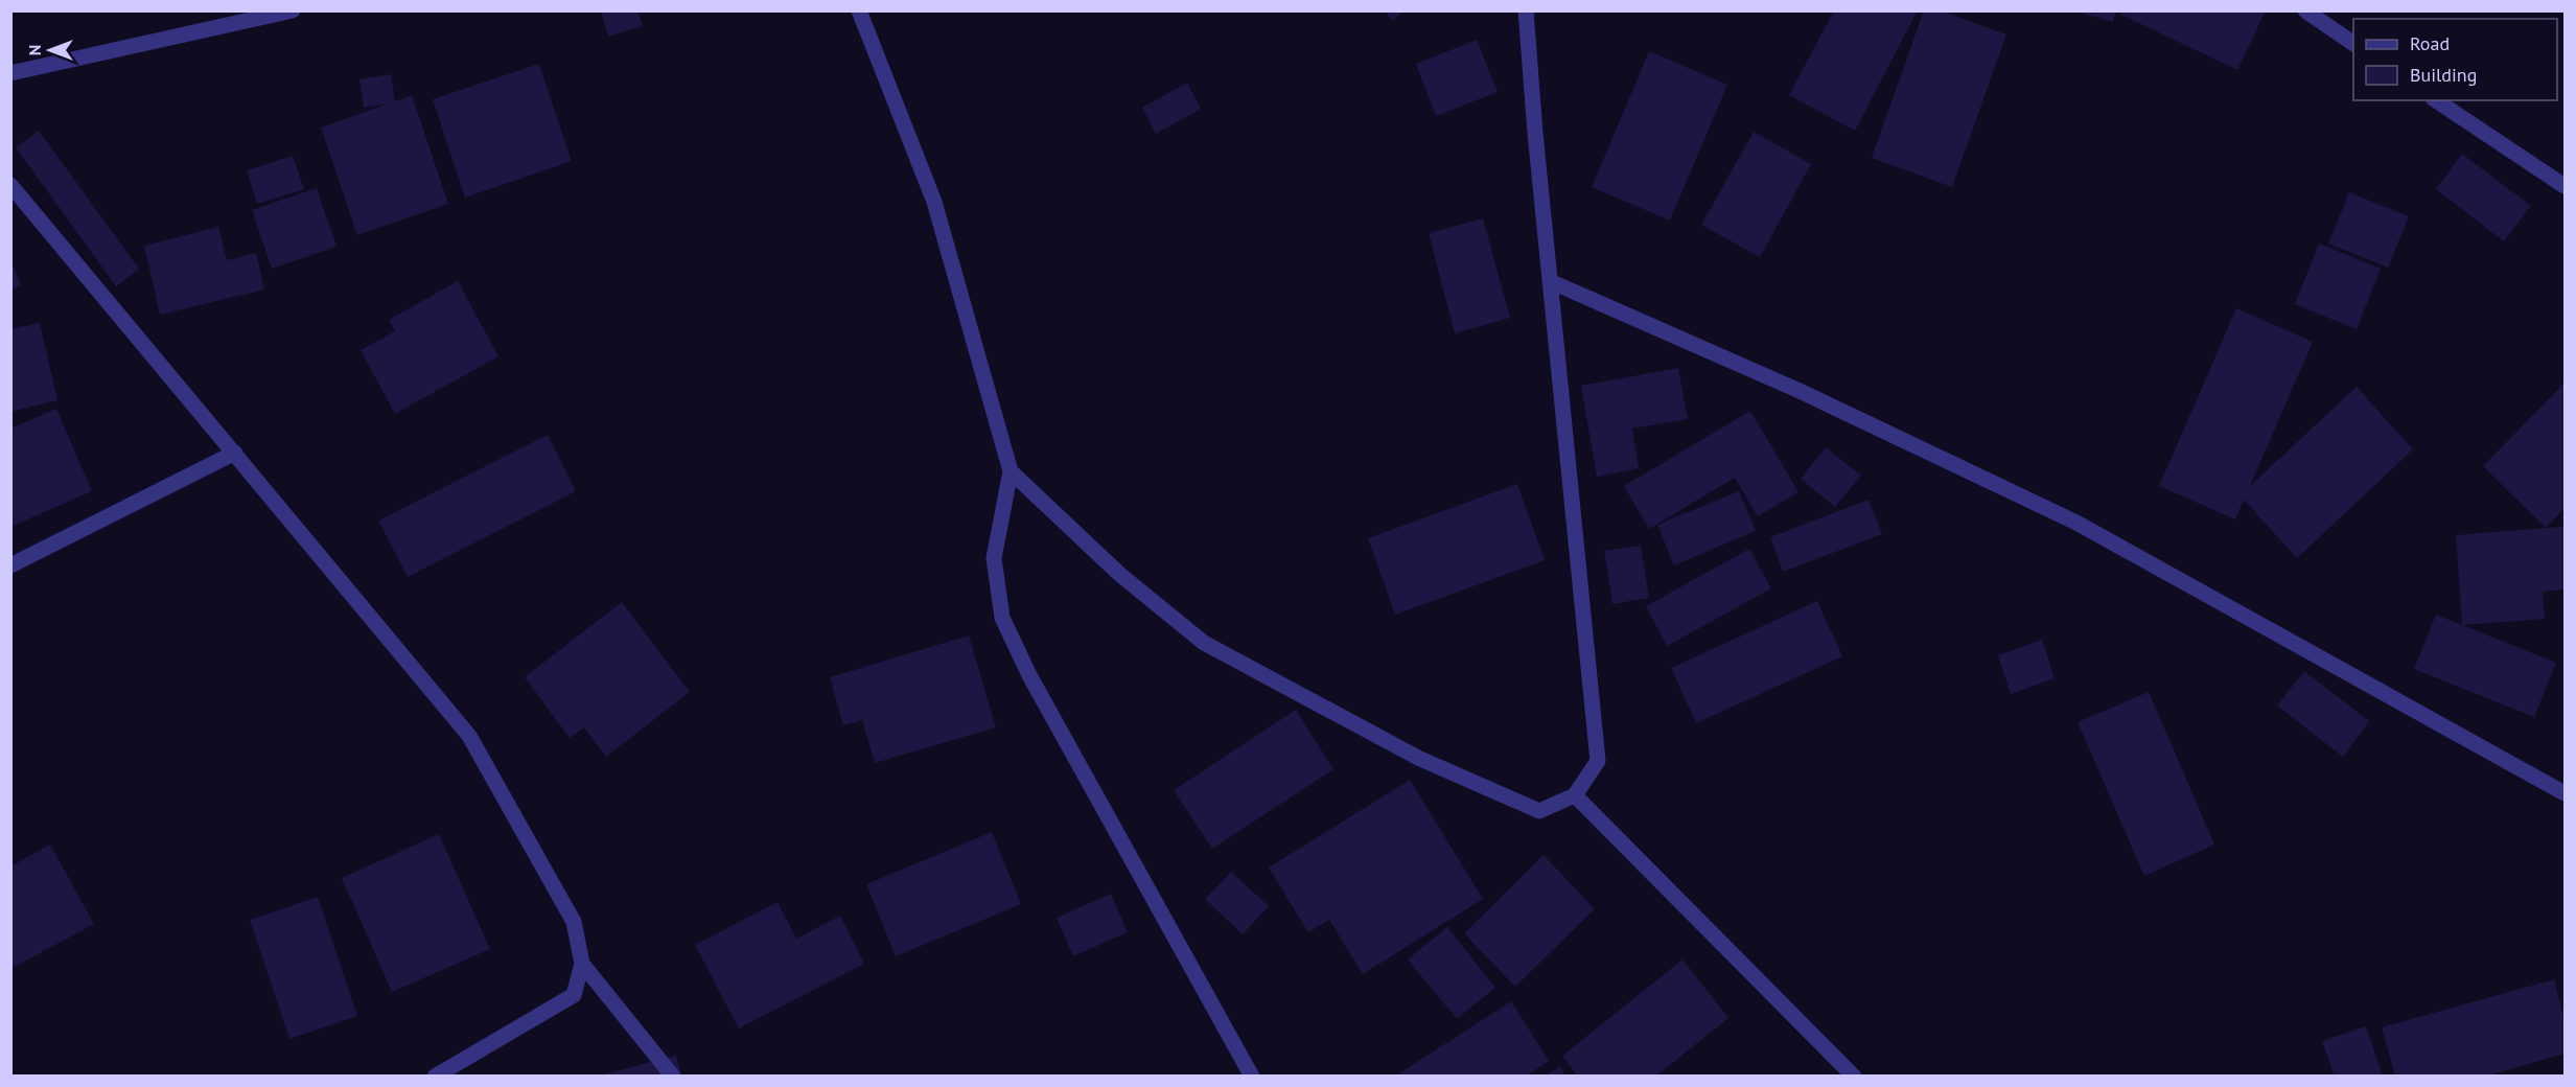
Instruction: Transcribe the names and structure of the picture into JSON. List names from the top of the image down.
{
  "legend": ["Road", "Building"],
  "north": "left"
}
